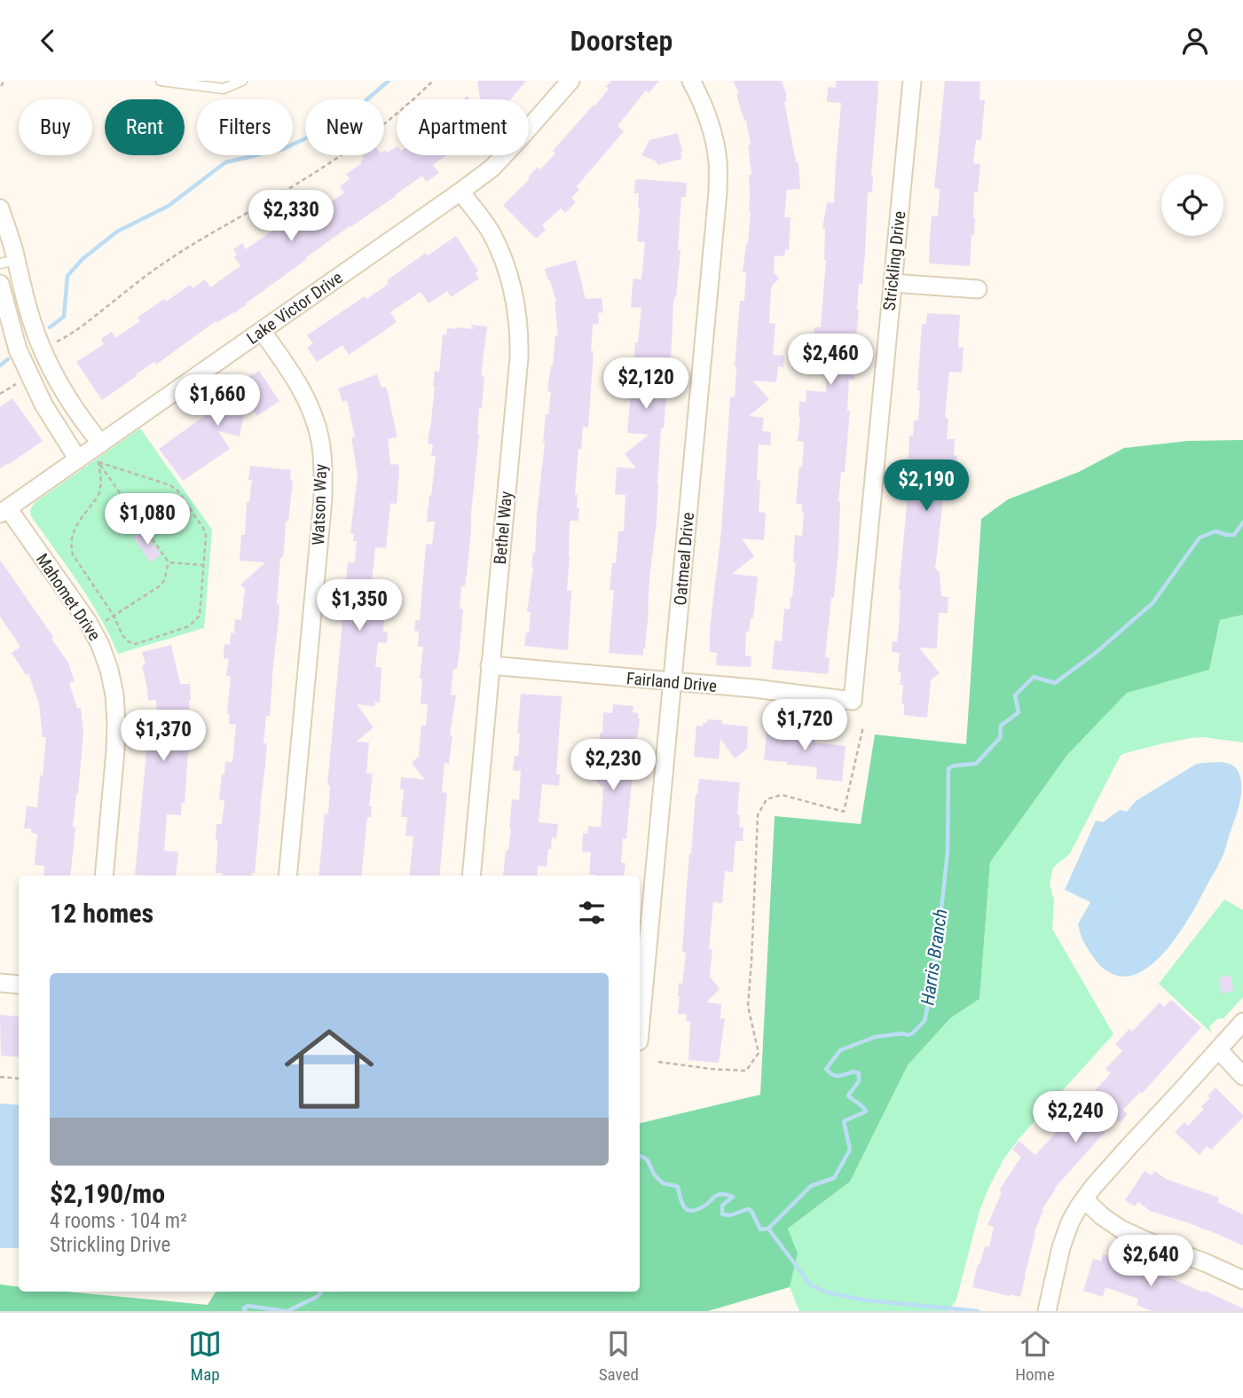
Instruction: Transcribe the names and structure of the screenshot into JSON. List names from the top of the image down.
{
  "streets": {
    "street": [
      "Strickling Drive",
      "Lake Victor Drive",
      "Watson Way",
      "Bethel Way",
      "Oatmeal Drive",
      "Mahomet Drive",
      "Fairland Drive"
    ]
  },
  "crossings": [
    ["Strickling Drive", "Fairland Drive"],
    ["Lake Victor Drive", "Watson Way"],
    ["Lake Victor Drive", "Bethel Way"],
    ["Lake Victor Drive", "Mahomet Drive"],
    ["Bethel Way", "Fairland Drive"],
    ["Oatmeal Drive", "Fairland Drive"]
  ],
  "water": ["Harris Branch"],
  "page": {
    "header": "Doorstep",
    "chip": [
      "Buy",
      "Rent",
      "Filters",
      "New",
      "Apartment"
    ],
    "price": [
      "$2,330",
      "$2,460",
      "$2,120",
      "$1,660",
      "$2,190",
      "$1,080",
      "$1,350",
      "$1,720",
      "$1,370",
      "$2,230",
      "$2,240",
      "$2,640"
    ],
    "heading": "12 homes",
    "list": [
      {
        "name": "$2,190/mo",
        "note": "4 rooms · 104 m² · Strickling Drive"
      }
    ],
    "tabs": ["Map", "Saved", "Home"]
  }
}
